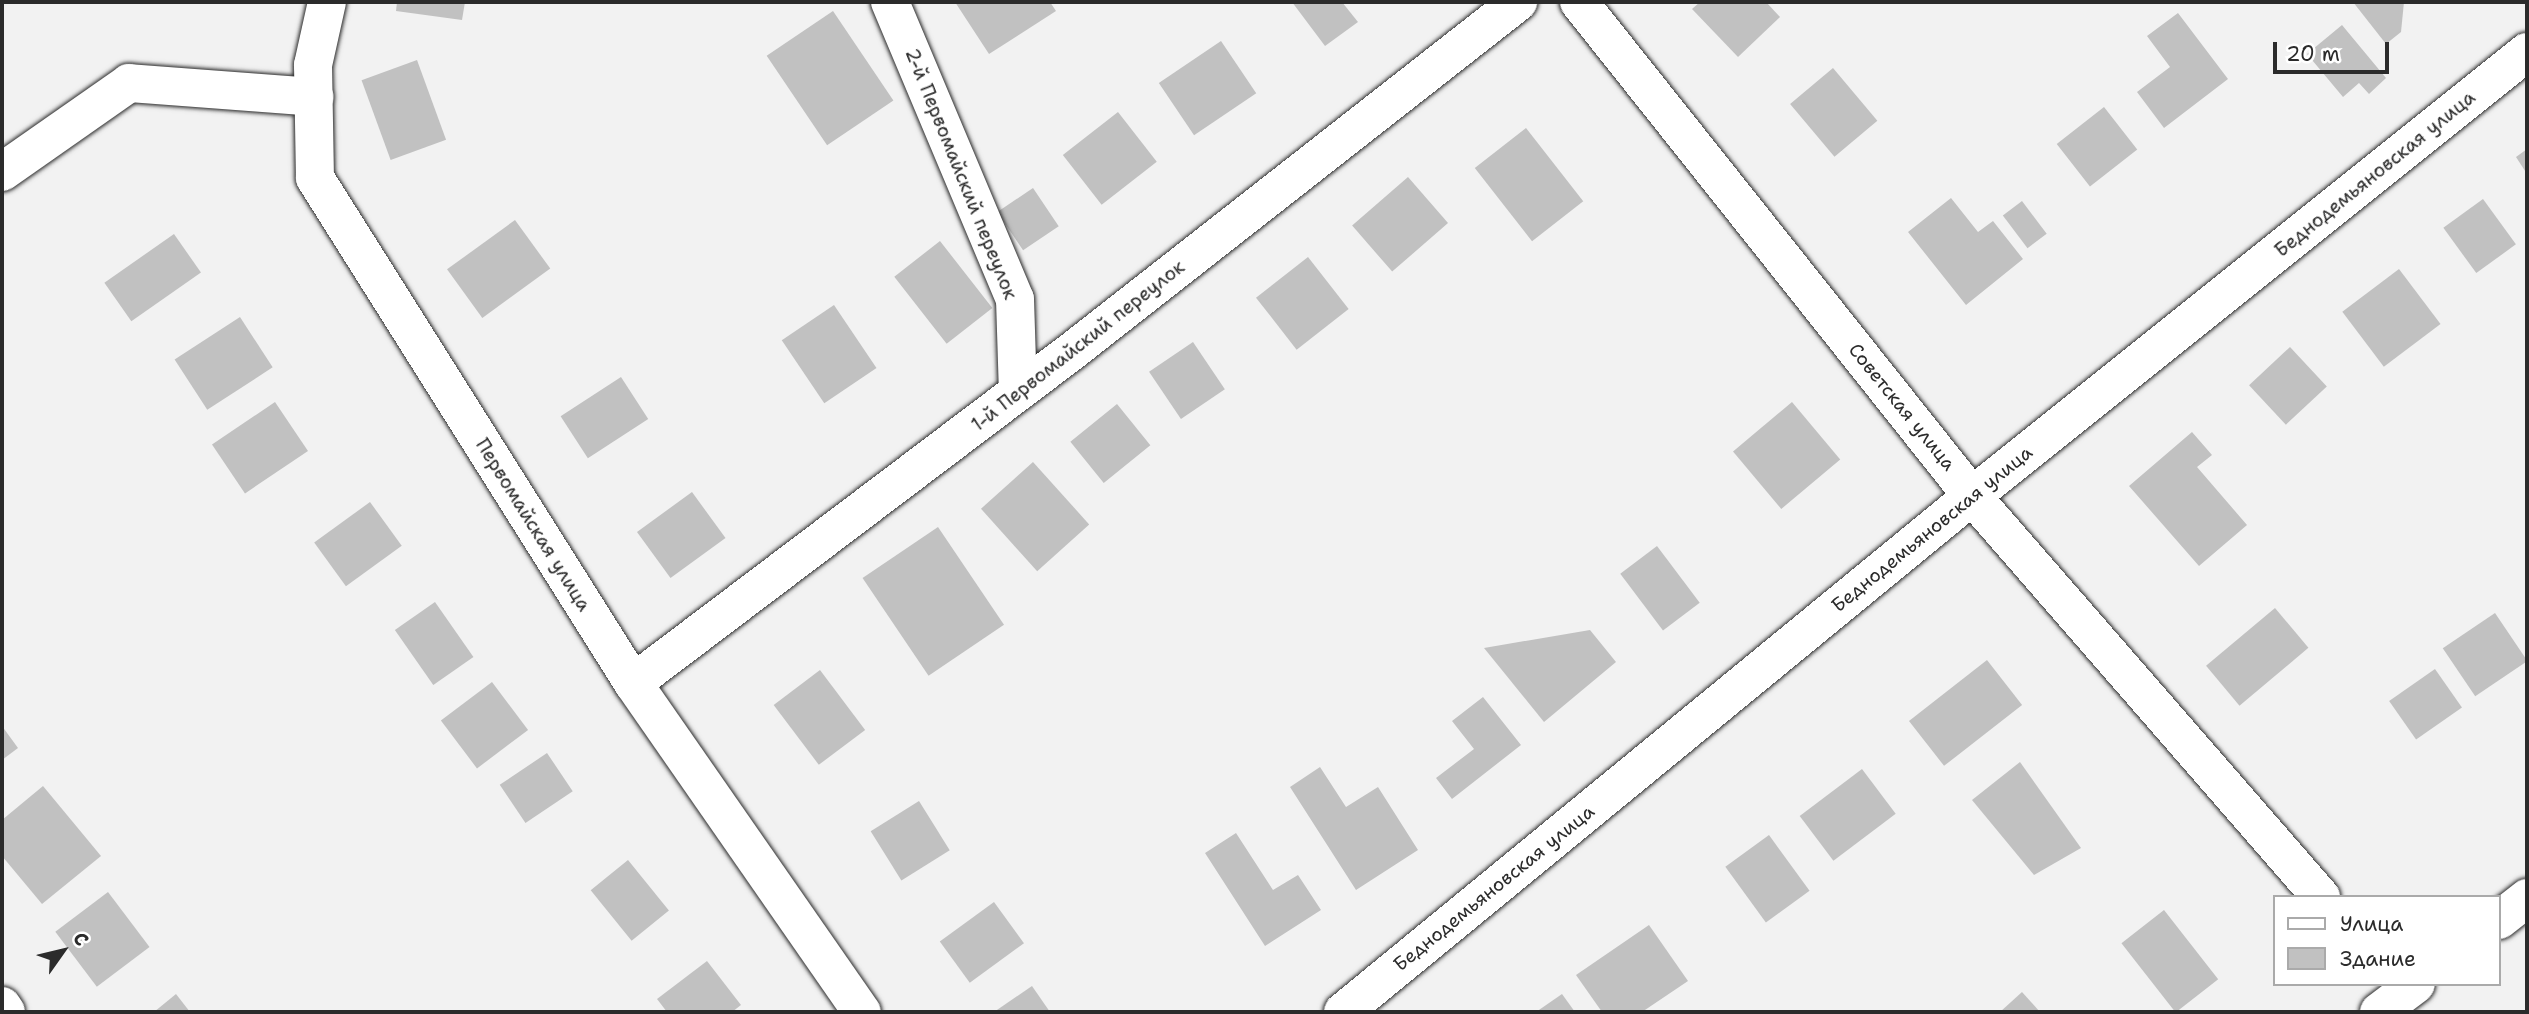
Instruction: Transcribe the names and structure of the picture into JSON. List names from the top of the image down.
{
  "streets": {
    "street": [
      "2-й Первомайский переулок",
      "Беднодемьяновская улица",
      "1-й Первомайский переулок",
      "Советская улица",
      "Первомайская улица"
    ]
  },
  "crossings": [
    ["2-й Первомайский переулок", "1-й Первомайский переулок"],
    ["Беднодемьяновская улица", "Советская улица"],
    ["1-й Первомайский переулок", "Первомайская улица"]
  ],
  "legend": ["Улица", "Здание"],
  "scale_bar": "20 m",
  "north": "top right"
}
